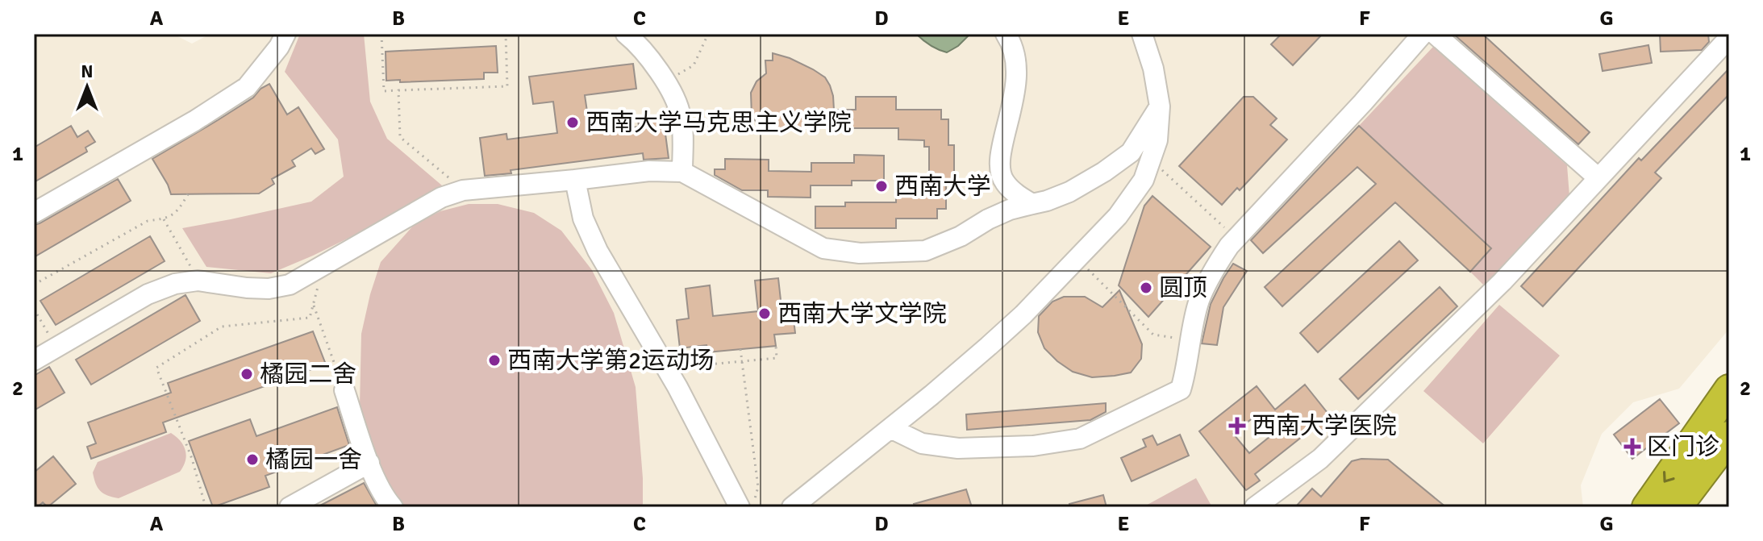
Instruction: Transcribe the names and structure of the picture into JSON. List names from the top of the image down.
{
  "places": {
    "other": [
      "西南大学马克思主义学院",
      "西南大学",
      "圆顶",
      "西南大学文学院",
      "西南大学第2运动场",
      "橘园二舍",
      "橘园一舍"
    ],
    "health": ["西南大学医院", "区门诊"]
  },
  "north": "top",
  "grid": {
    "columns": [
      "A",
      "B",
      "C",
      "D",
      "E",
      "F",
      "G"
    ],
    "rows": ["1", "2"]
  }
}
